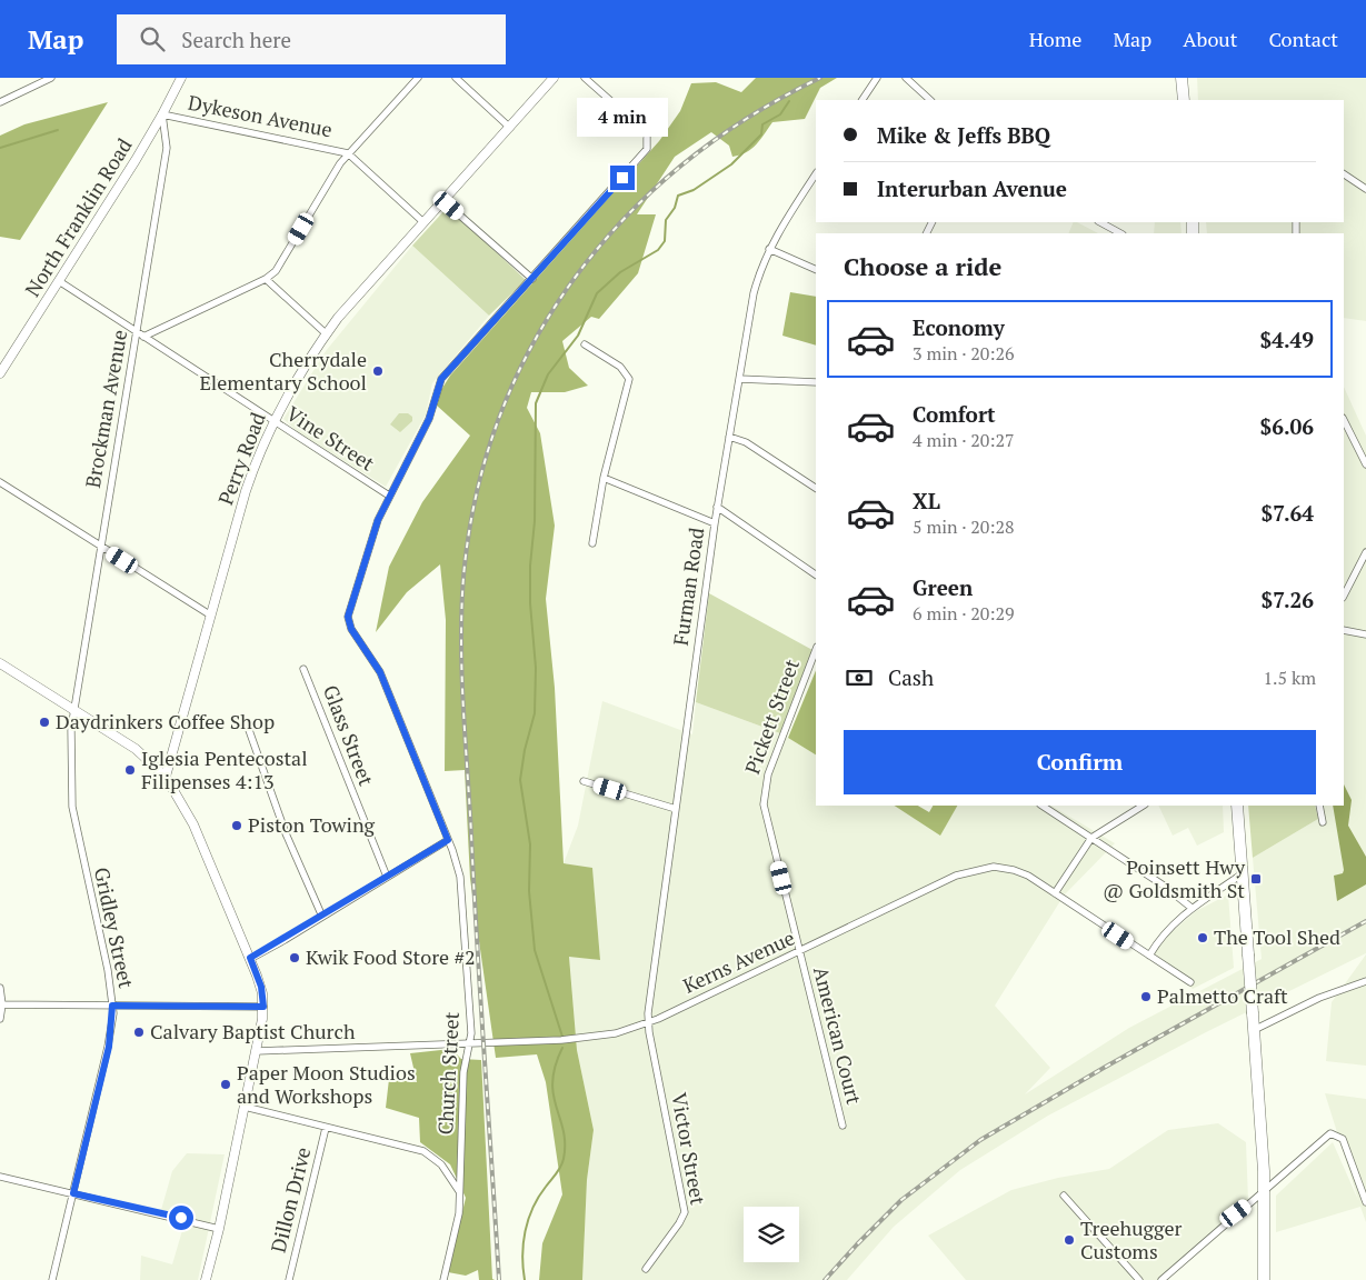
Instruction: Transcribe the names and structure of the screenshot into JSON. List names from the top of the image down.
{
  "streets": {
    "street": [
      "Dykeson Avenue",
      "North Franklin Road",
      "Brockman Avenue",
      "Vine Street",
      "Perry Road",
      "Furman Road",
      "Pickett Street",
      "Glass Street",
      "Gridley Street",
      "Kerns Avenue",
      "American Court",
      "Church Street",
      "Victor Street",
      "Dillon Drive"
    ]
  },
  "crossings": [
    ["Dykeson Avenue", "North Franklin Road"],
    ["Dykeson Avenue", "Brockman Avenue"],
    ["Dykeson Avenue", "Perry Road"],
    ["North Franklin Road", "Brockman Avenue"],
    ["North Franklin Road", "Vine Street"],
    ["Brockman Avenue", "Vine Street"],
    ["Brockman Avenue", "Gridley Street"],
    ["Vine Street", "Perry Road"],
    ["Vine Street", "Church Street"],
    ["Furman Road", "Kerns Avenue"],
    ["Furman Road", "Victor Street"],
    ["Pickett Street", "Kerns Avenue"],
    ["Pickett Street", "American Court"],
    ["Kerns Avenue", "American Court"],
    ["Kerns Avenue", "Church Street"],
    ["Kerns Avenue", "Victor Street"]
  ],
  "places": {
    "other": [
      "Cherrydale Elementary School",
      "Daydrinkers Coffee Shop",
      "Iglesia Pentecostal Filipenses 4:13",
      "Piston Towing",
      "The Tool Shed",
      "Kwik Food Store #2",
      "Palmetto Craft",
      "Calvary Baptist Church",
      "Paper Moon Studios and Workshops",
      "Treehugger Customs"
    ],
    "transit": ["Poinsett Hwy @ Goldsmith St"]
  },
  "page": {
    "header": "Map",
    "search": "Search here",
    "nav": [
      "Home",
      "Map",
      "About",
      "Contact"
    ],
    "bubble": "4 min",
    "banner": ["Mike & Jeffs BBQ", "Interurban Avenue"],
    "heading": "Choose a ride",
    "list": [
      {
        "name": "Economy",
        "note": "3 min · 20:26",
        "value": "$4.49"
      },
      {
        "name": "Comfort",
        "note": "4 min · 20:27",
        "value": "$6.06"
      },
      {
        "name": "XL",
        "note": "5 min · 20:28",
        "value": "$7.64"
      },
      {
        "name": "Green",
        "note": "6 min · 20:29",
        "value": "$7.26"
      }
    ],
    "pay": ["Cash", "1.5 km"],
    "buttons": "Confirm"
  }
}
